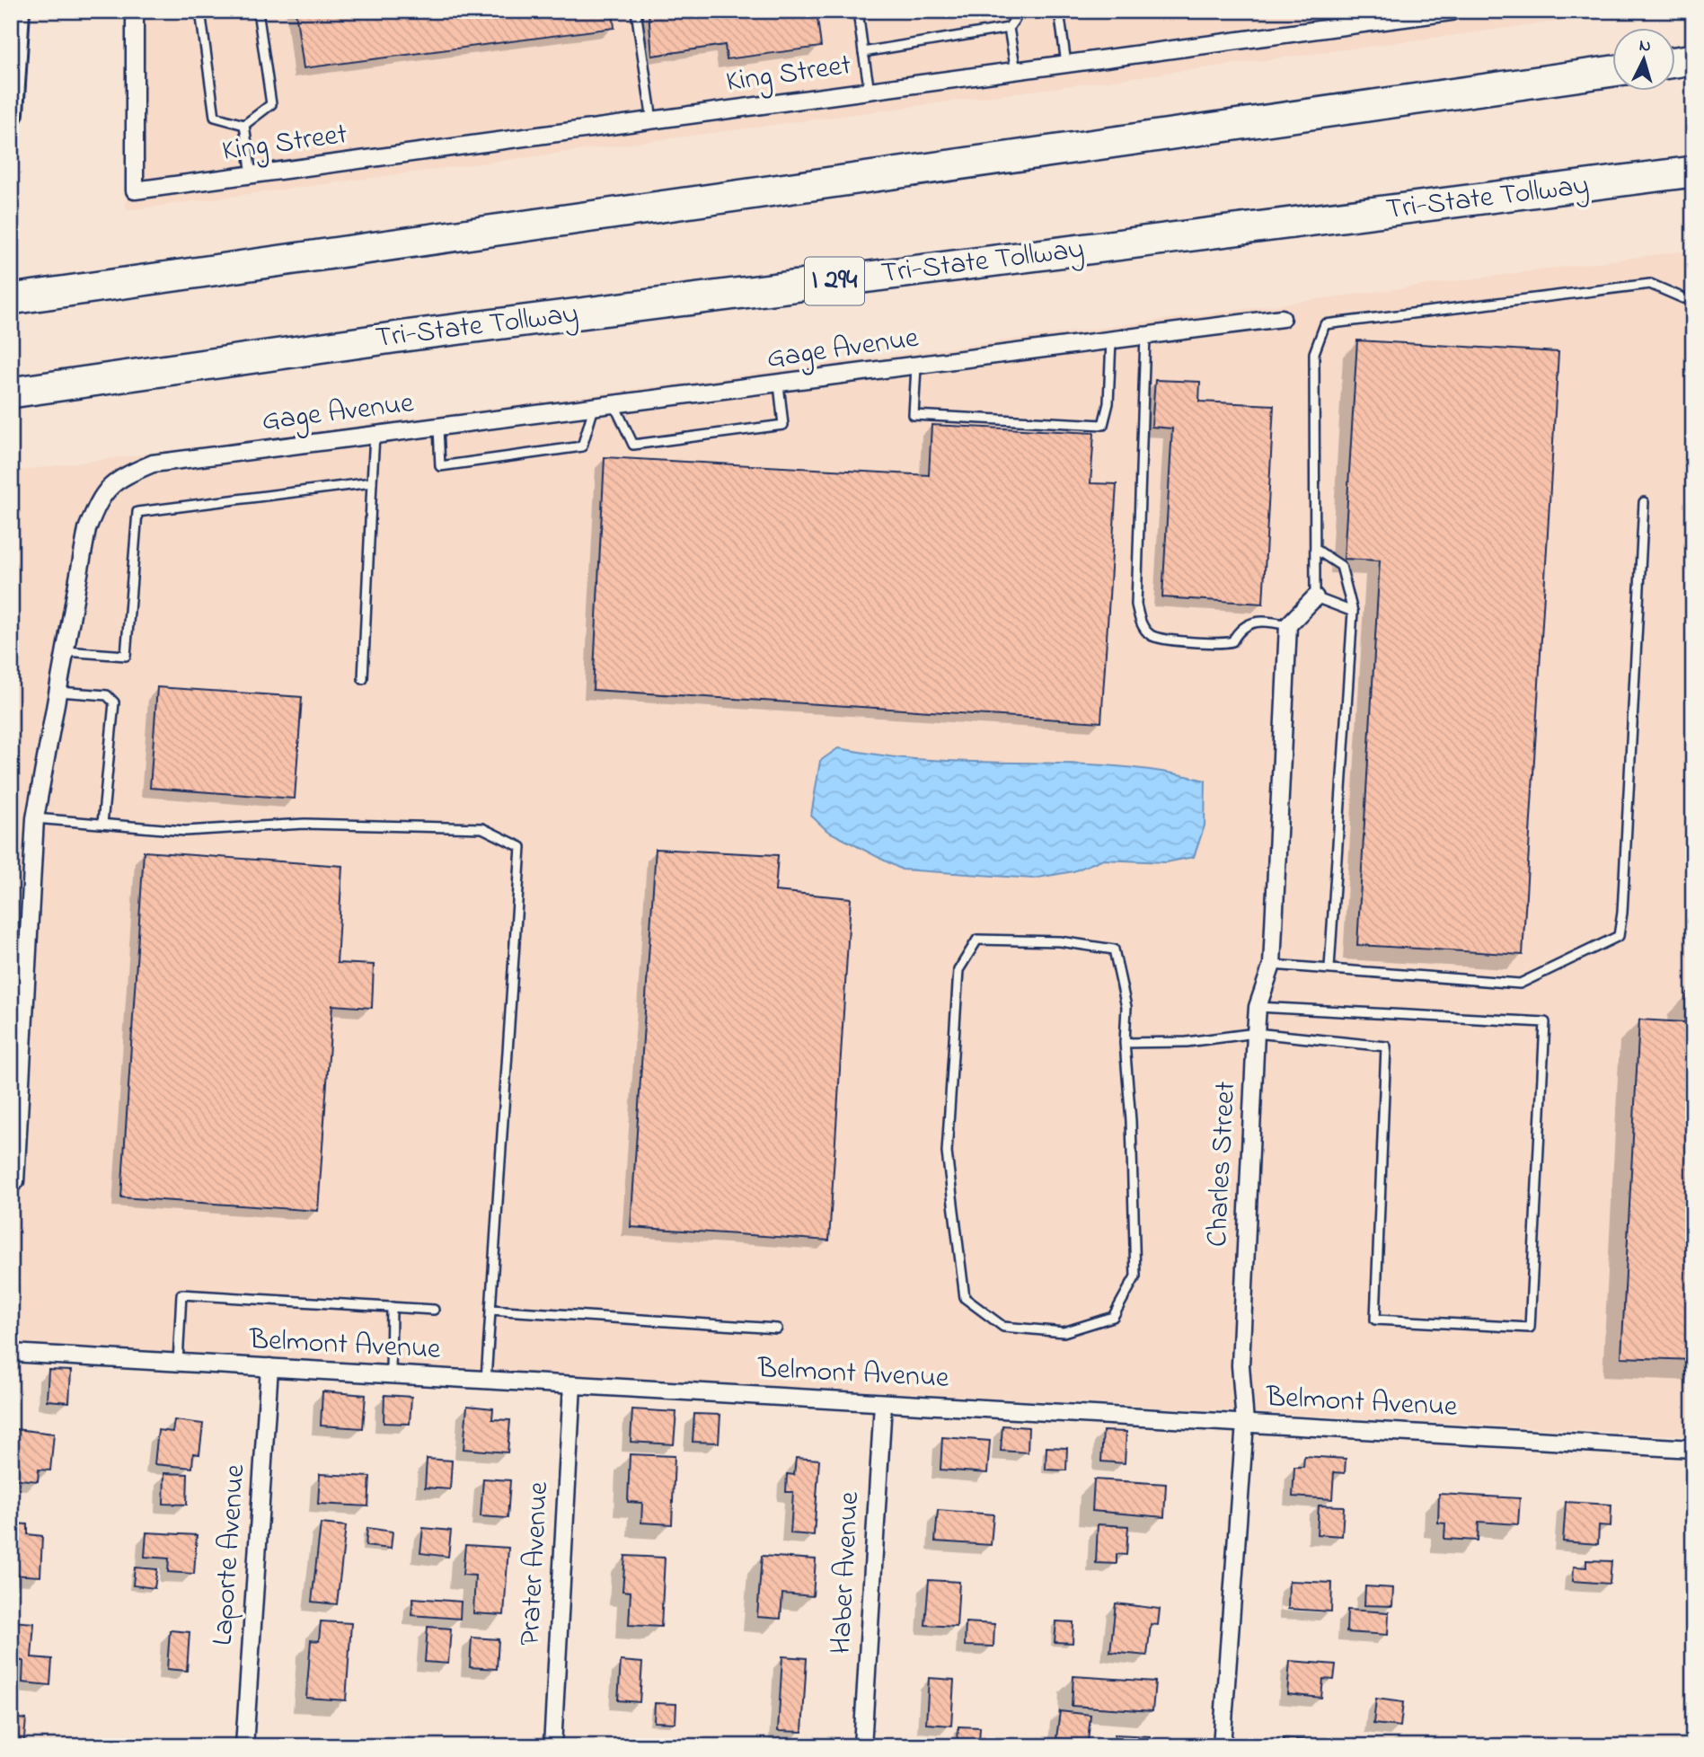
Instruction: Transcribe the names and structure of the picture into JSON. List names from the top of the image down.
{
  "streets": {
    "highway": ["Tri-State Tollway", "I 294"],
    "street": [
      "King Street",
      "Gage Avenue",
      "Charles Street",
      "Belmont Avenue",
      "Laporte Avenue",
      "Prater Avenue",
      "Haber Avenue"
    ]
  },
  "crossings": [
    ["Charles Street", "Belmont Avenue"],
    ["Belmont Avenue", "Laporte Avenue"],
    ["Belmont Avenue", "Prater Avenue"],
    ["Belmont Avenue", "Haber Avenue"]
  ],
  "north": "top"
}
